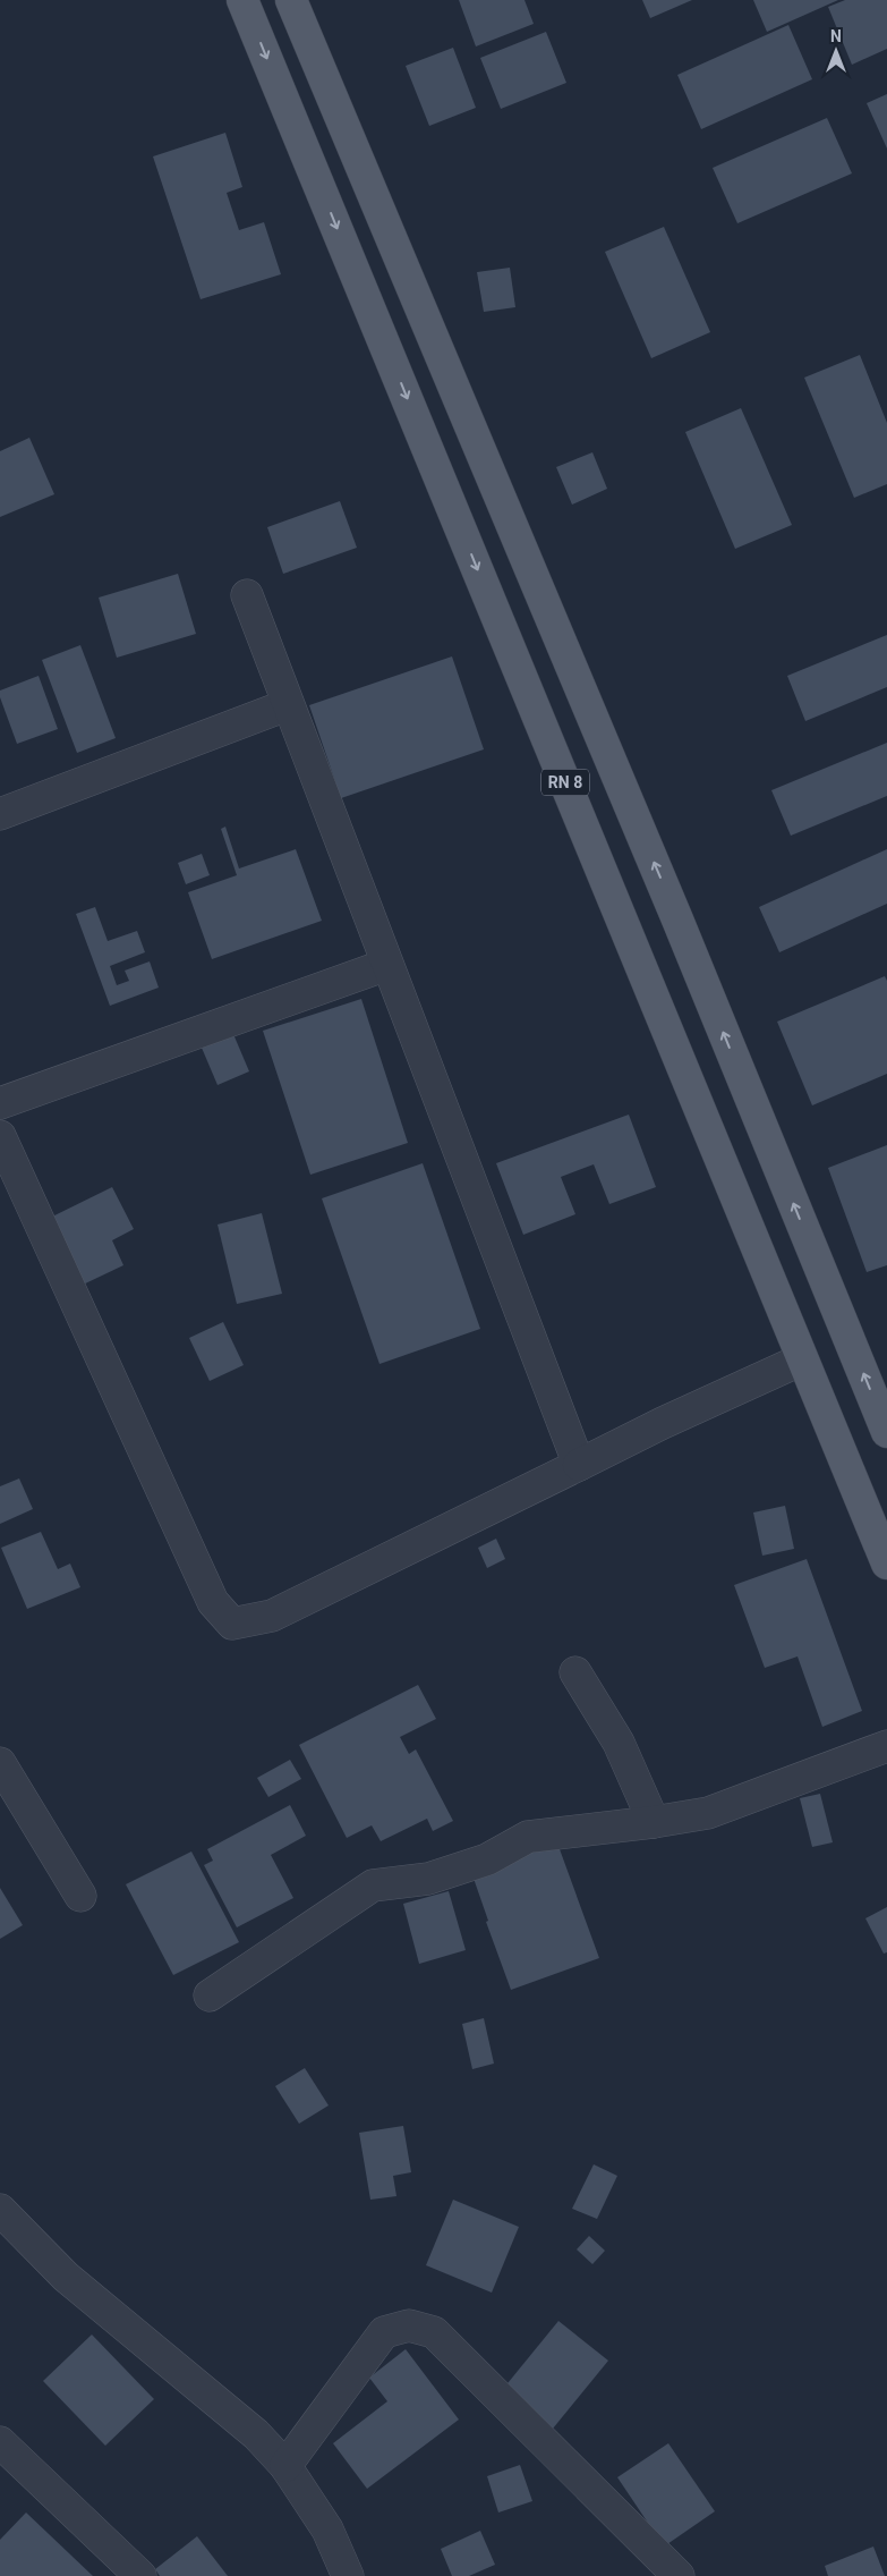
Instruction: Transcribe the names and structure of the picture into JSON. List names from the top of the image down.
{
  "streets": {
    "main road": ["RN 8"]
  },
  "north": "top"
}
